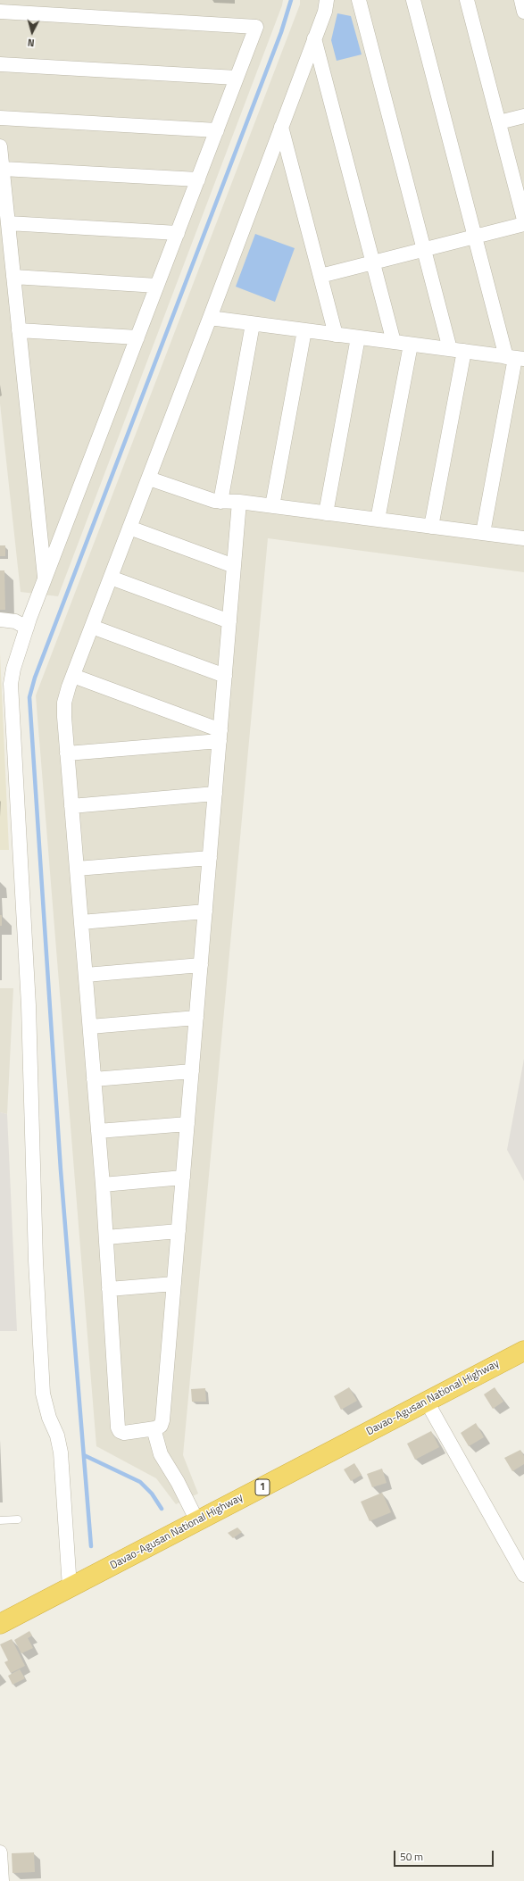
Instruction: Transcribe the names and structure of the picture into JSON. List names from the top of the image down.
{
  "streets": {
    "highway": ["Davao-Agusan National Highway", "1"]
  },
  "scale_bar": "50 m",
  "north": "bottom"
}
